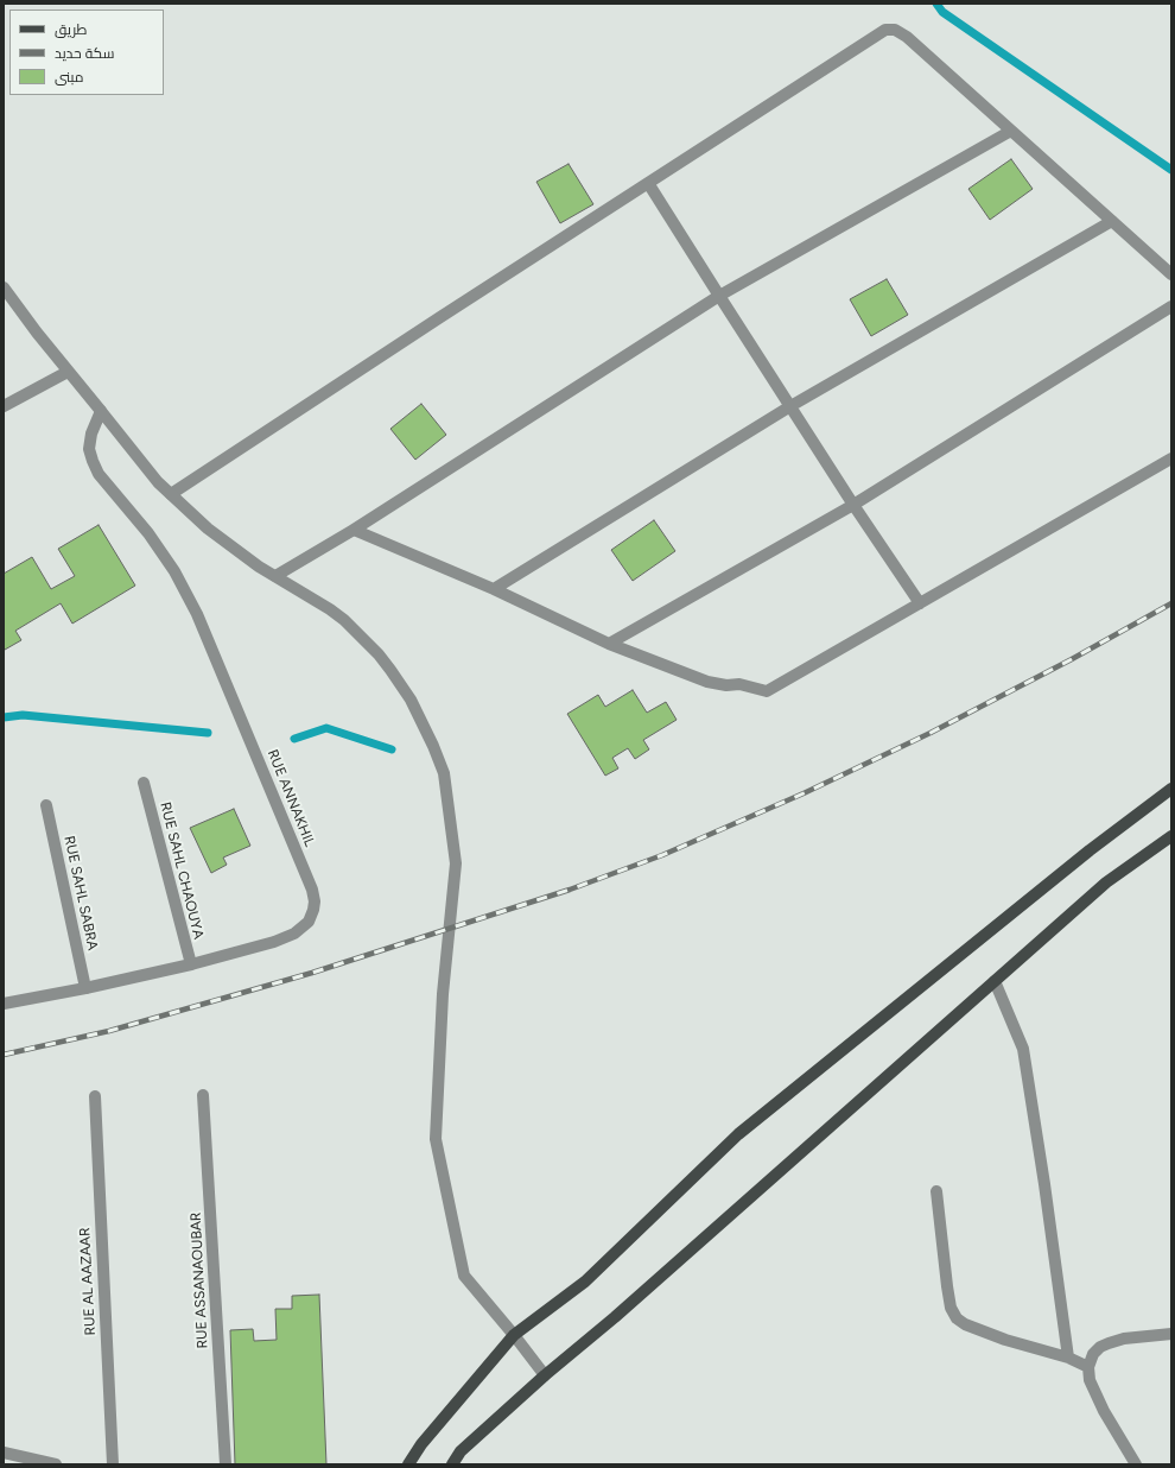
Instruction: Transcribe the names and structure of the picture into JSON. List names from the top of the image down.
{
  "streets": {
    "street": [
      "RUE ANNAKHIL",
      "RUE SAHL CHAOUYA",
      "RUE SAHL SABRA",
      "RUE ASSANAOUBAR",
      "RUE AL AAZAAR"
    ]
  },
  "crossings": [
    ["RUE ANNAKHIL", "RUE SAHL CHAOUYA"],
    ["RUE ANNAKHIL", "RUE SAHL SABRA"]
  ],
  "legend": ["طريق", "سكة حديد", "مبنى"]
}
